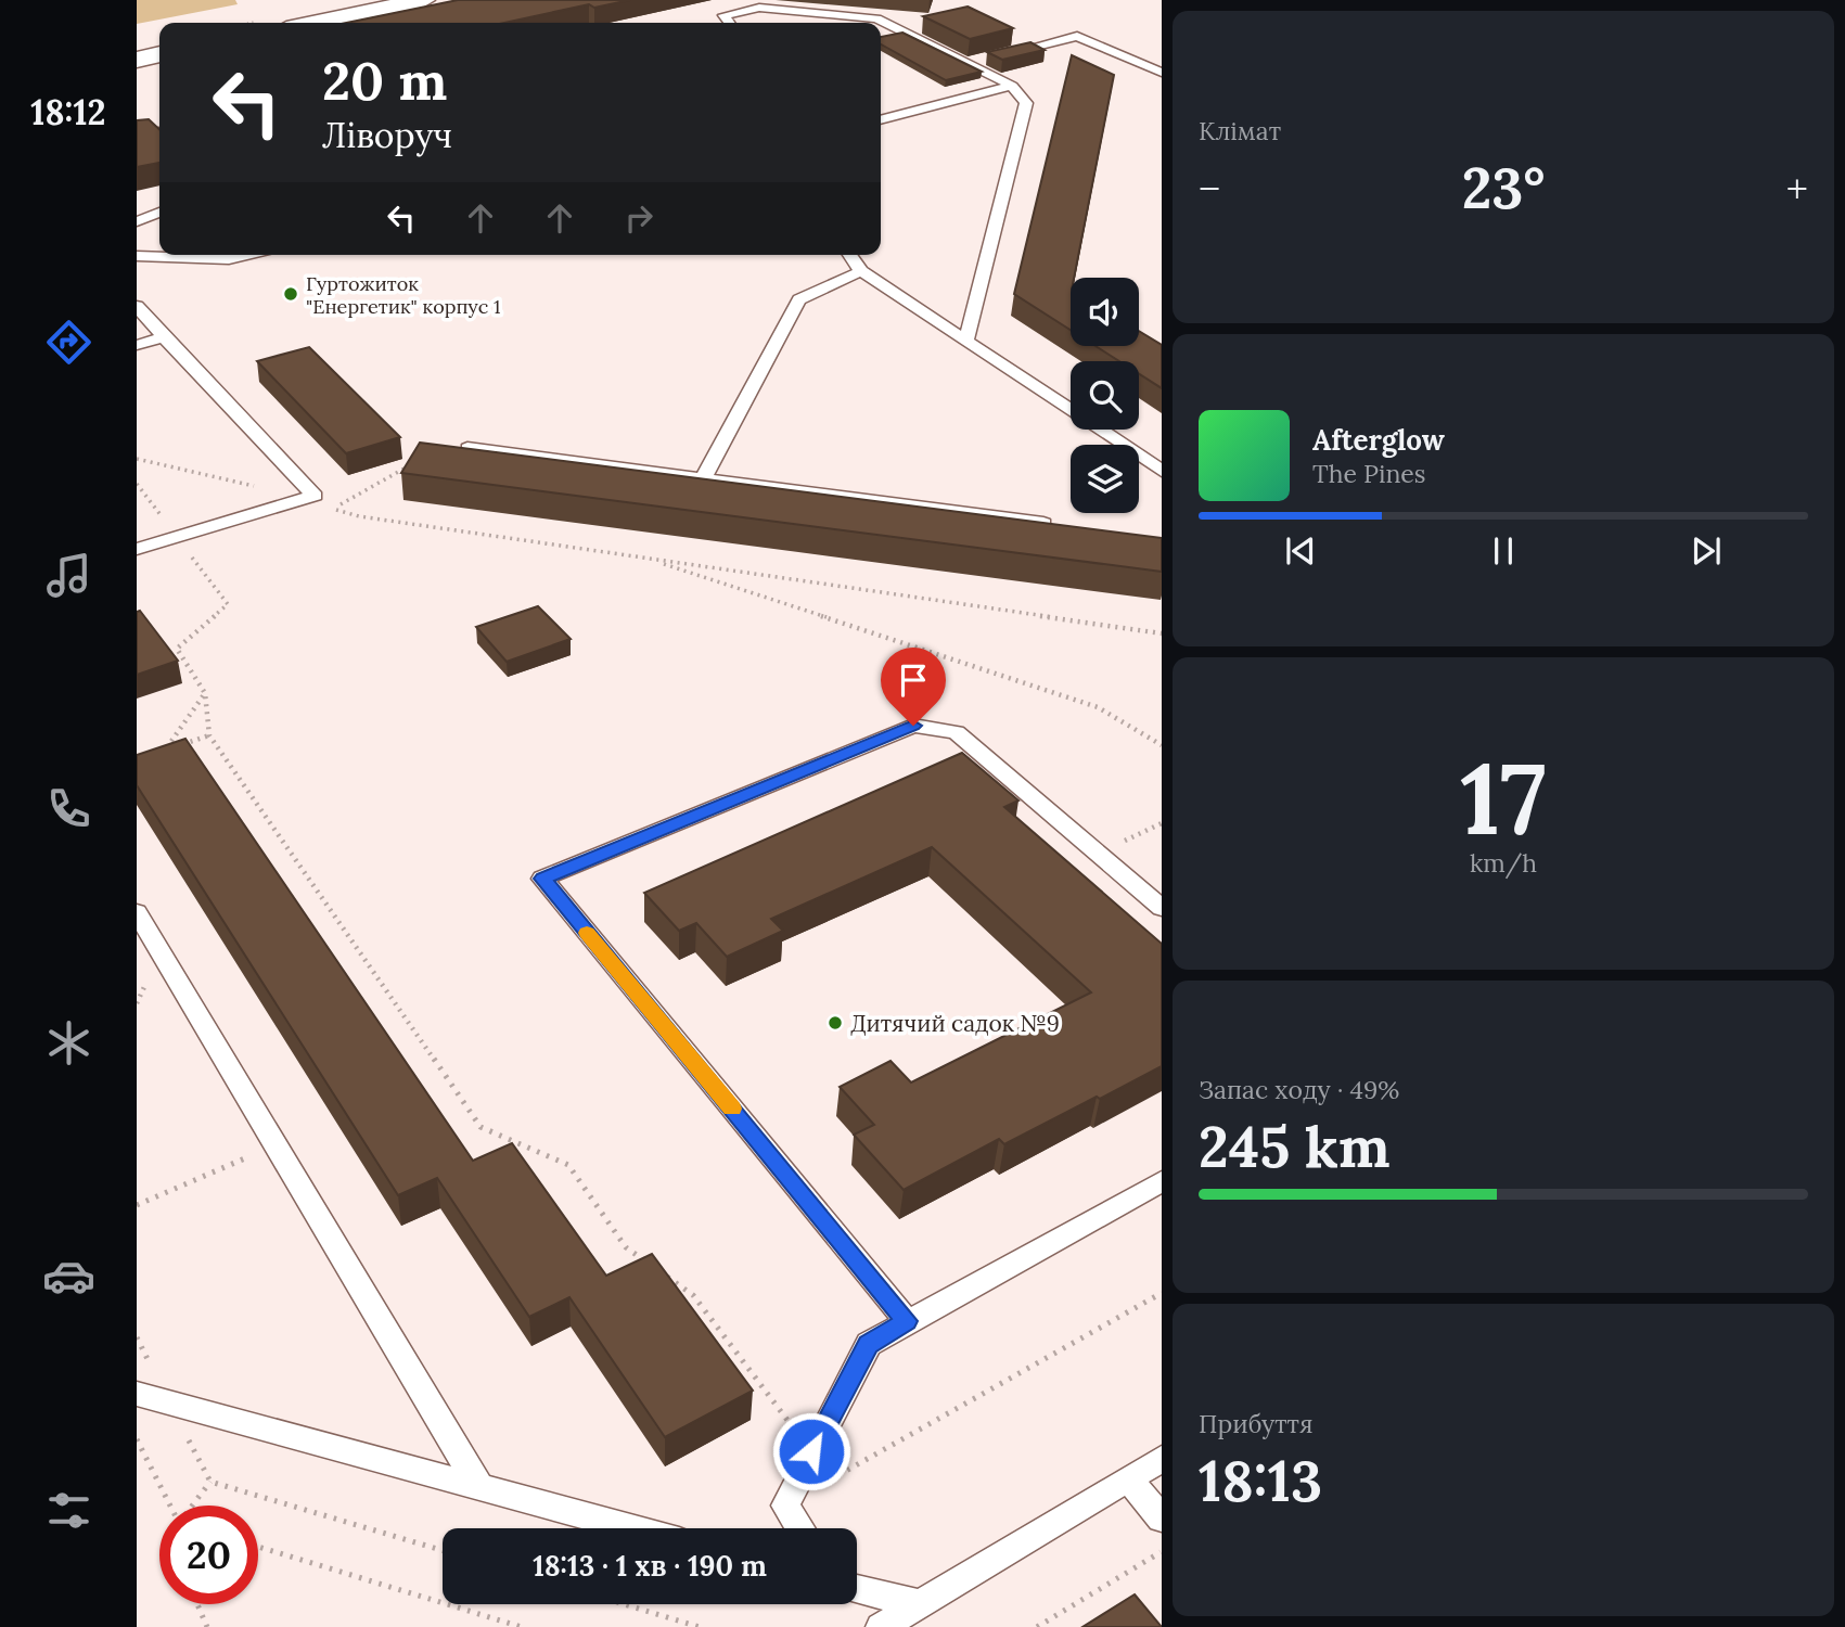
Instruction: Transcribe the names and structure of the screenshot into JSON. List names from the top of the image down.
{
  "places": ["Гуртожиток \"Енергетик\" корпус 1", "Дитячий садок №9"],
  "page": {
    "tabs": "18:12",
    "tile": [
      "Клімат",
      ["17", "km/h"],
      ["Запас ходу · 49%", "245 km"],
      ["Прибуття", "18:13"]
    ],
    "turn": ["20 m", "Ліворуч"],
    "heat": ["−", "23°", "+"],
    "song": ["Afterglow", "The Pines"],
    "limit": "20",
    "trip": "18:13 · 1 хв · 190 m"
  }
}
